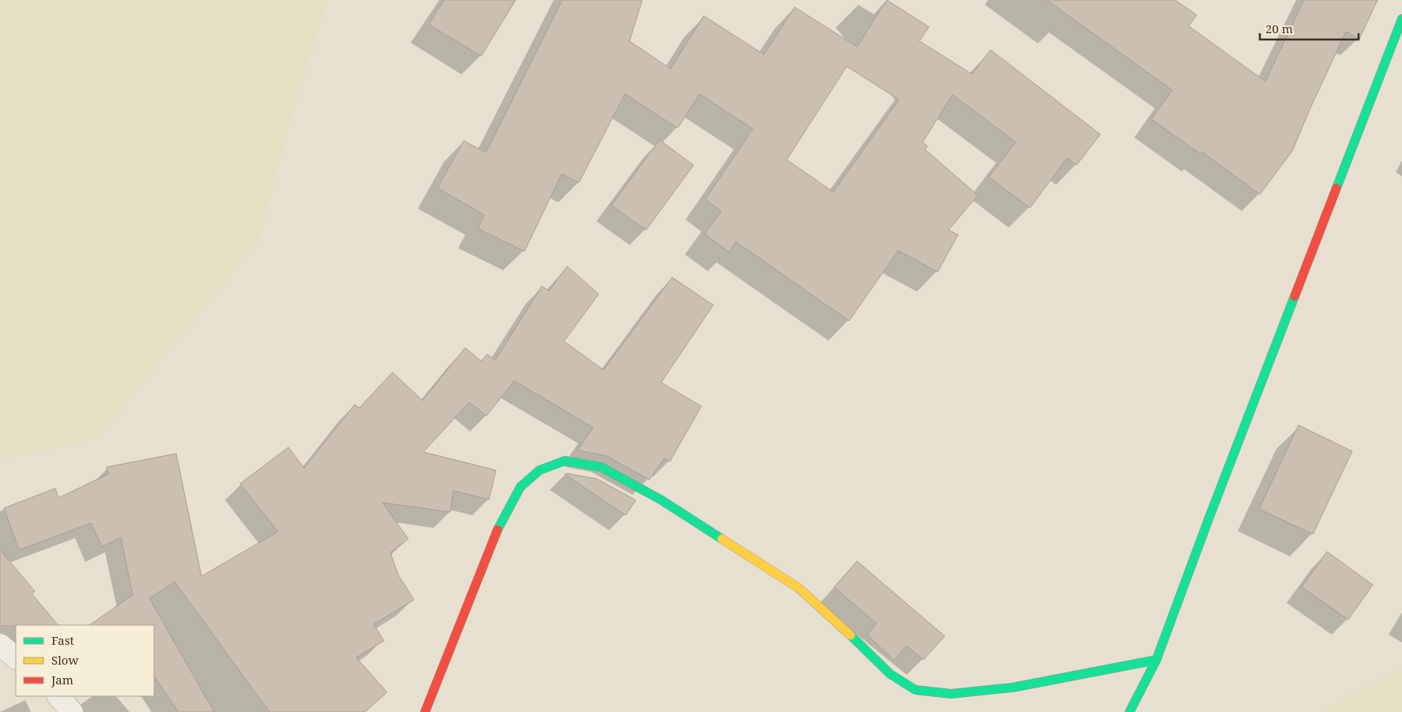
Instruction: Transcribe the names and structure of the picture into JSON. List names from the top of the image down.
{
  "legend": ["Fast", "Slow", "Jam"],
  "scale_bar": "20 m"
}
